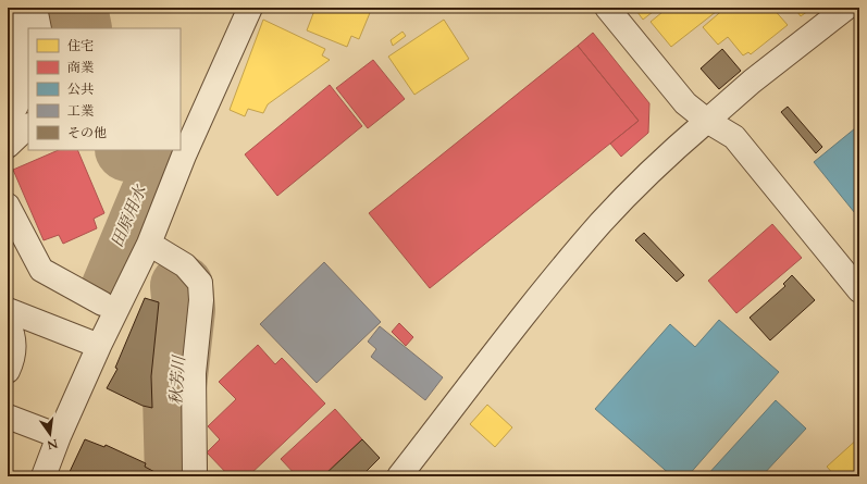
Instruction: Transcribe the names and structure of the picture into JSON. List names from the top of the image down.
{
  "water": ["田原用水", "秋芳川"],
  "legend": [
    "住宅",
    "商業",
    "公共",
    "工業",
    "その他"
  ],
  "north": "bottom"
}
